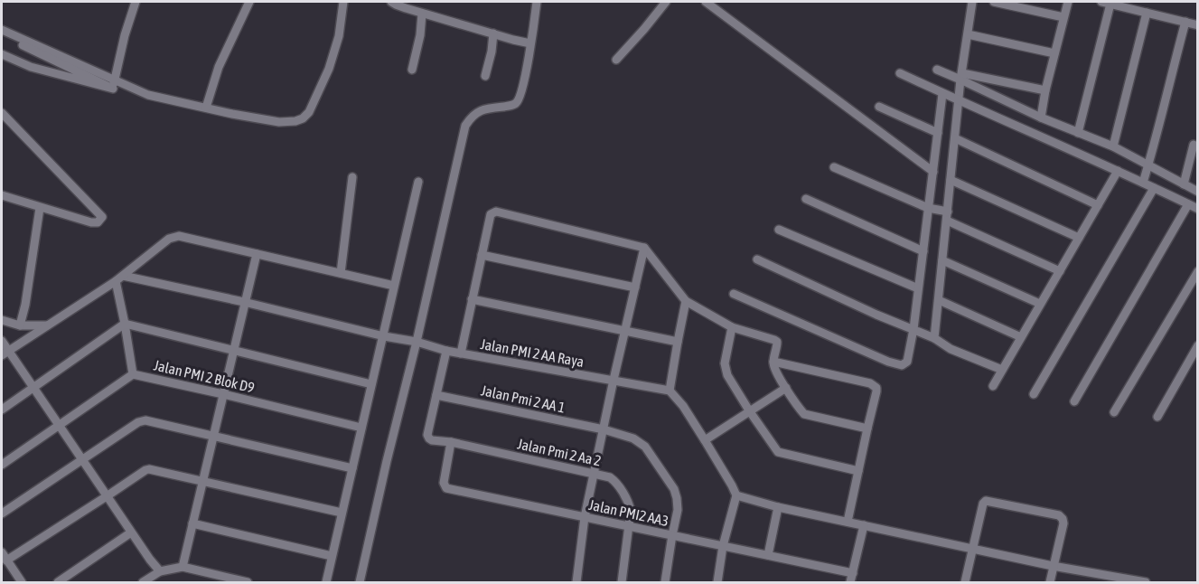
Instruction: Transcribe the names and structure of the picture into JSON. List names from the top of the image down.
{
  "streets": {
    "street": [
      "Jalan PMI 2 AA Raya",
      "Jalan PMI 2 Blok D9",
      "Jalan Pmi 2 AA 1",
      "Jalan Pmi 2 Aa 2",
      "Jalan PMI2 AA3"
    ]
  },
  "crossings": [
    ["Jalan Pmi 2 AA 1", "Jalan Pmi 2 Aa 2"],
    ["Jalan Pmi 2 AA 1", "Jalan PMI2 AA3"],
    ["Jalan Pmi 2 Aa 2", "Jalan PMI2 AA3"]
  ]
}
